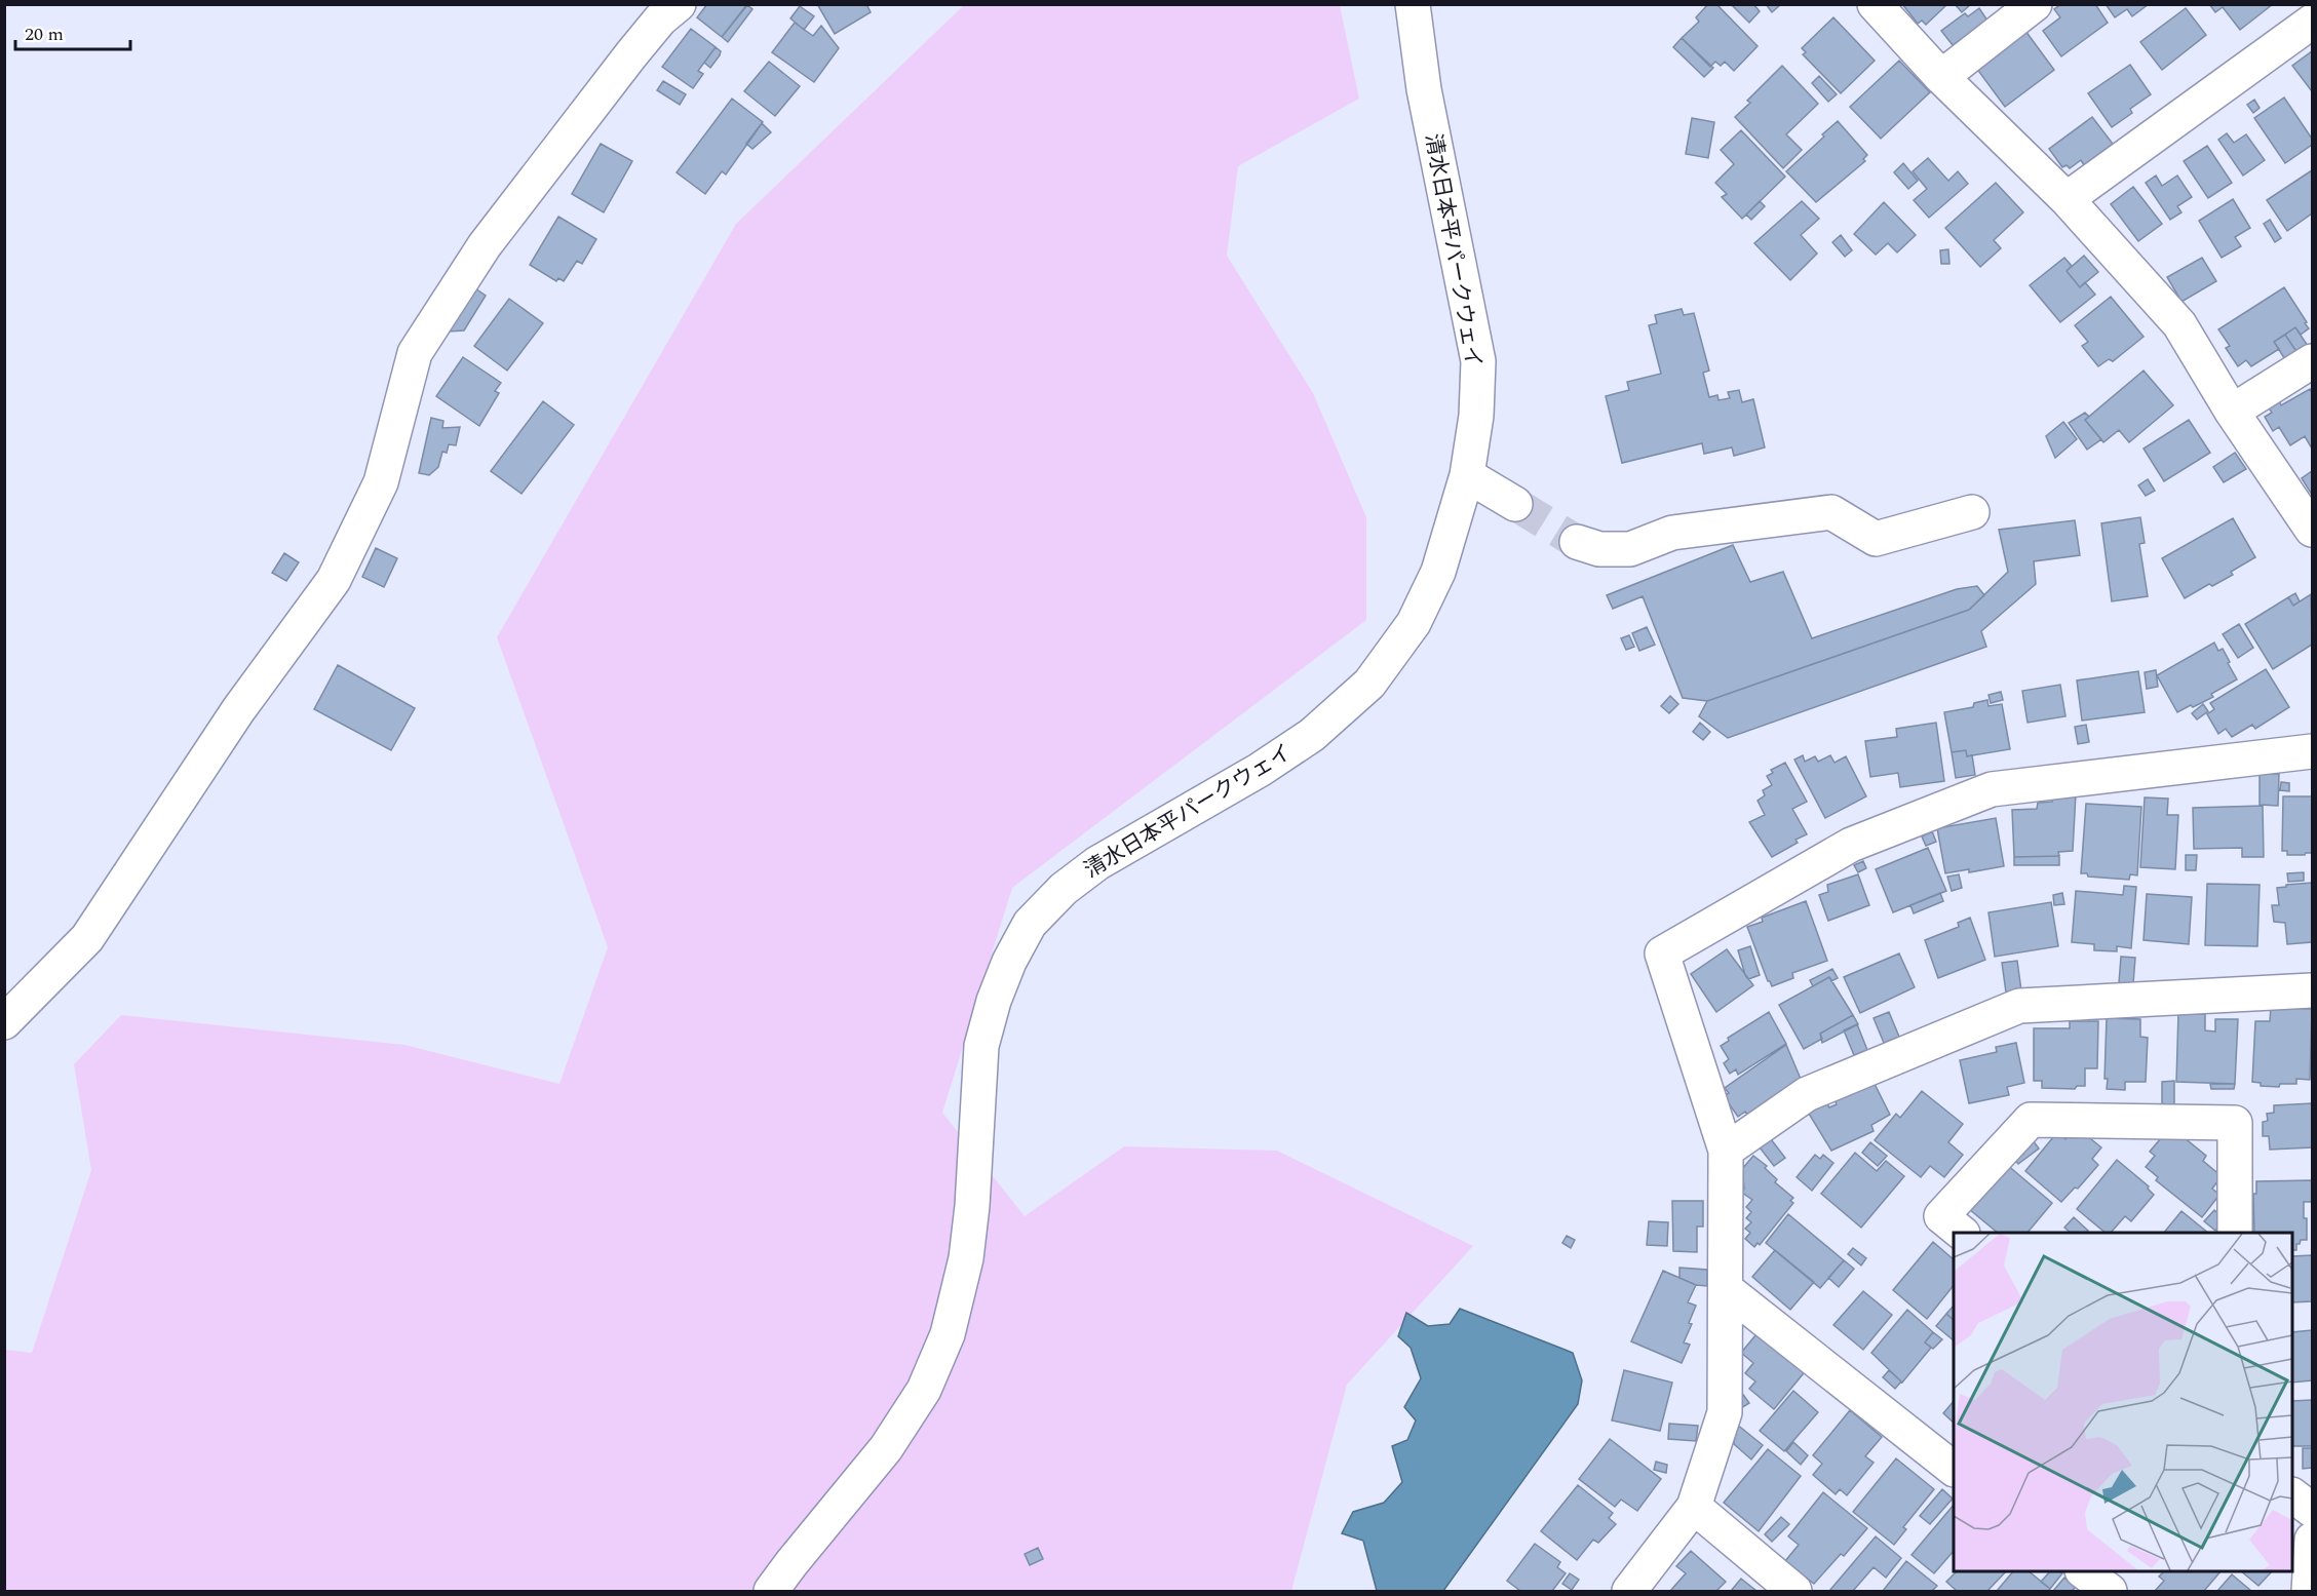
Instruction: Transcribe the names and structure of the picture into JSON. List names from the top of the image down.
{
  "streets": {
    "street": ["清水日本平パークウェイ"]
  },
  "scale_bar": "20 m"
}
